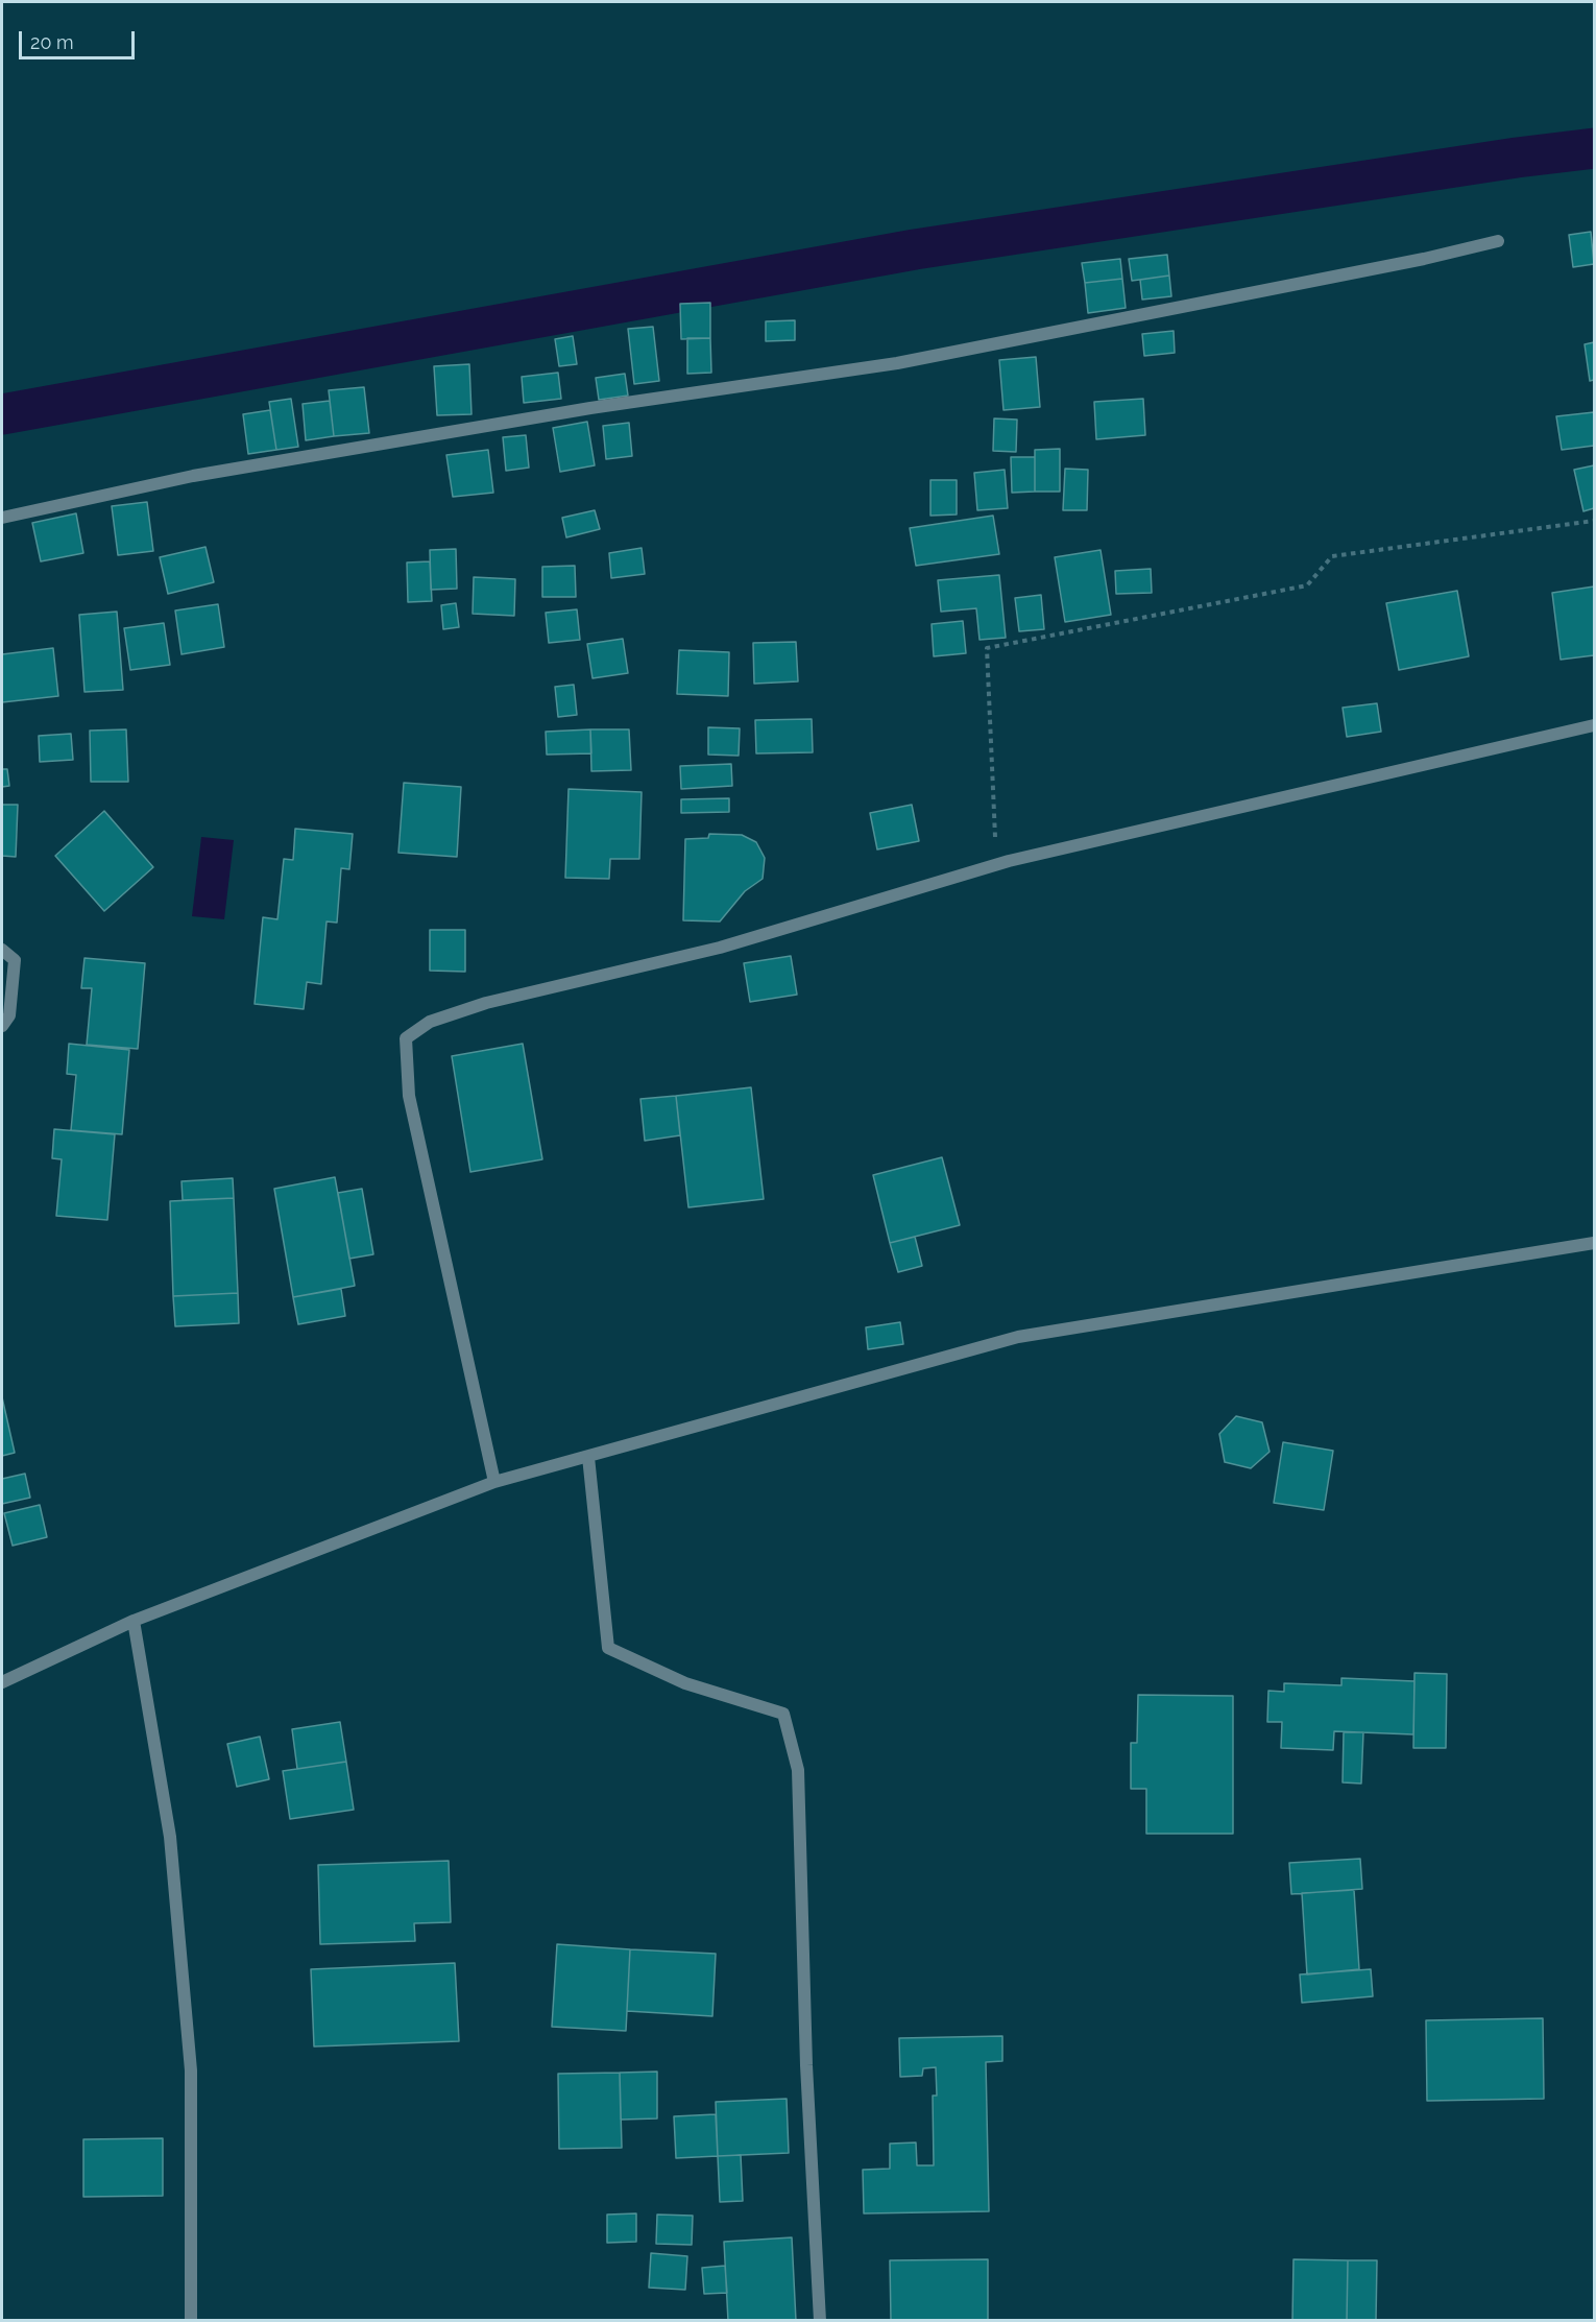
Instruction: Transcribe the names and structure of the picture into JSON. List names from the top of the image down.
{
  "scale_bar": "20 m"
}
